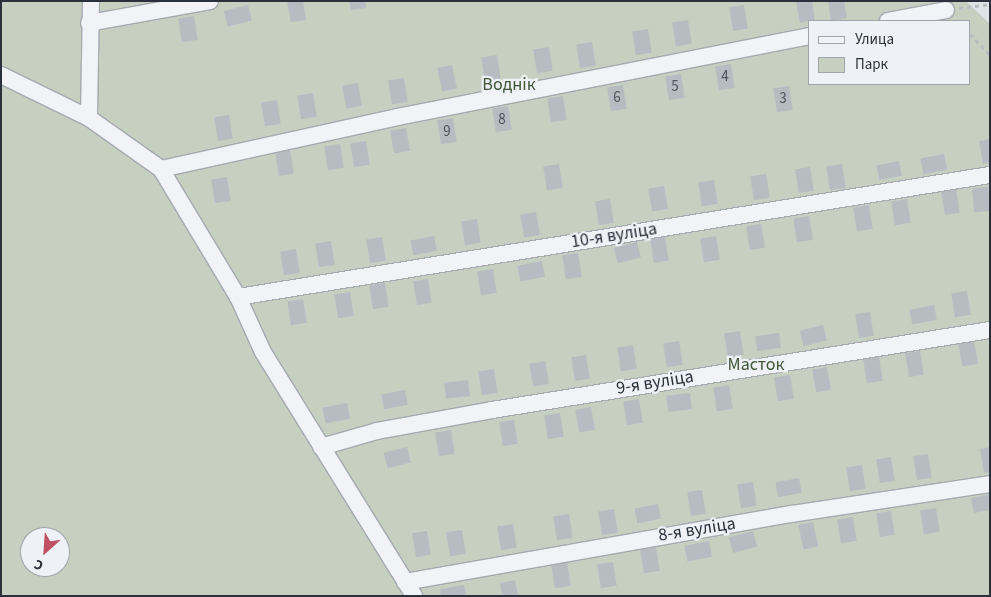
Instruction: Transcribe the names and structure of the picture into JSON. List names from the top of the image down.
{
  "streets": {
    "street": ["10-я вуліца", "9-я вуліца", "8-я вуліца"]
  },
  "parks": ["Воднік", "Масток"],
  "house_numbers": [
    "4",
    "5",
    "6",
    "3",
    "8",
    "9"
  ],
  "legend": ["Улица", "Парк"],
  "north": "bottom left"
}
